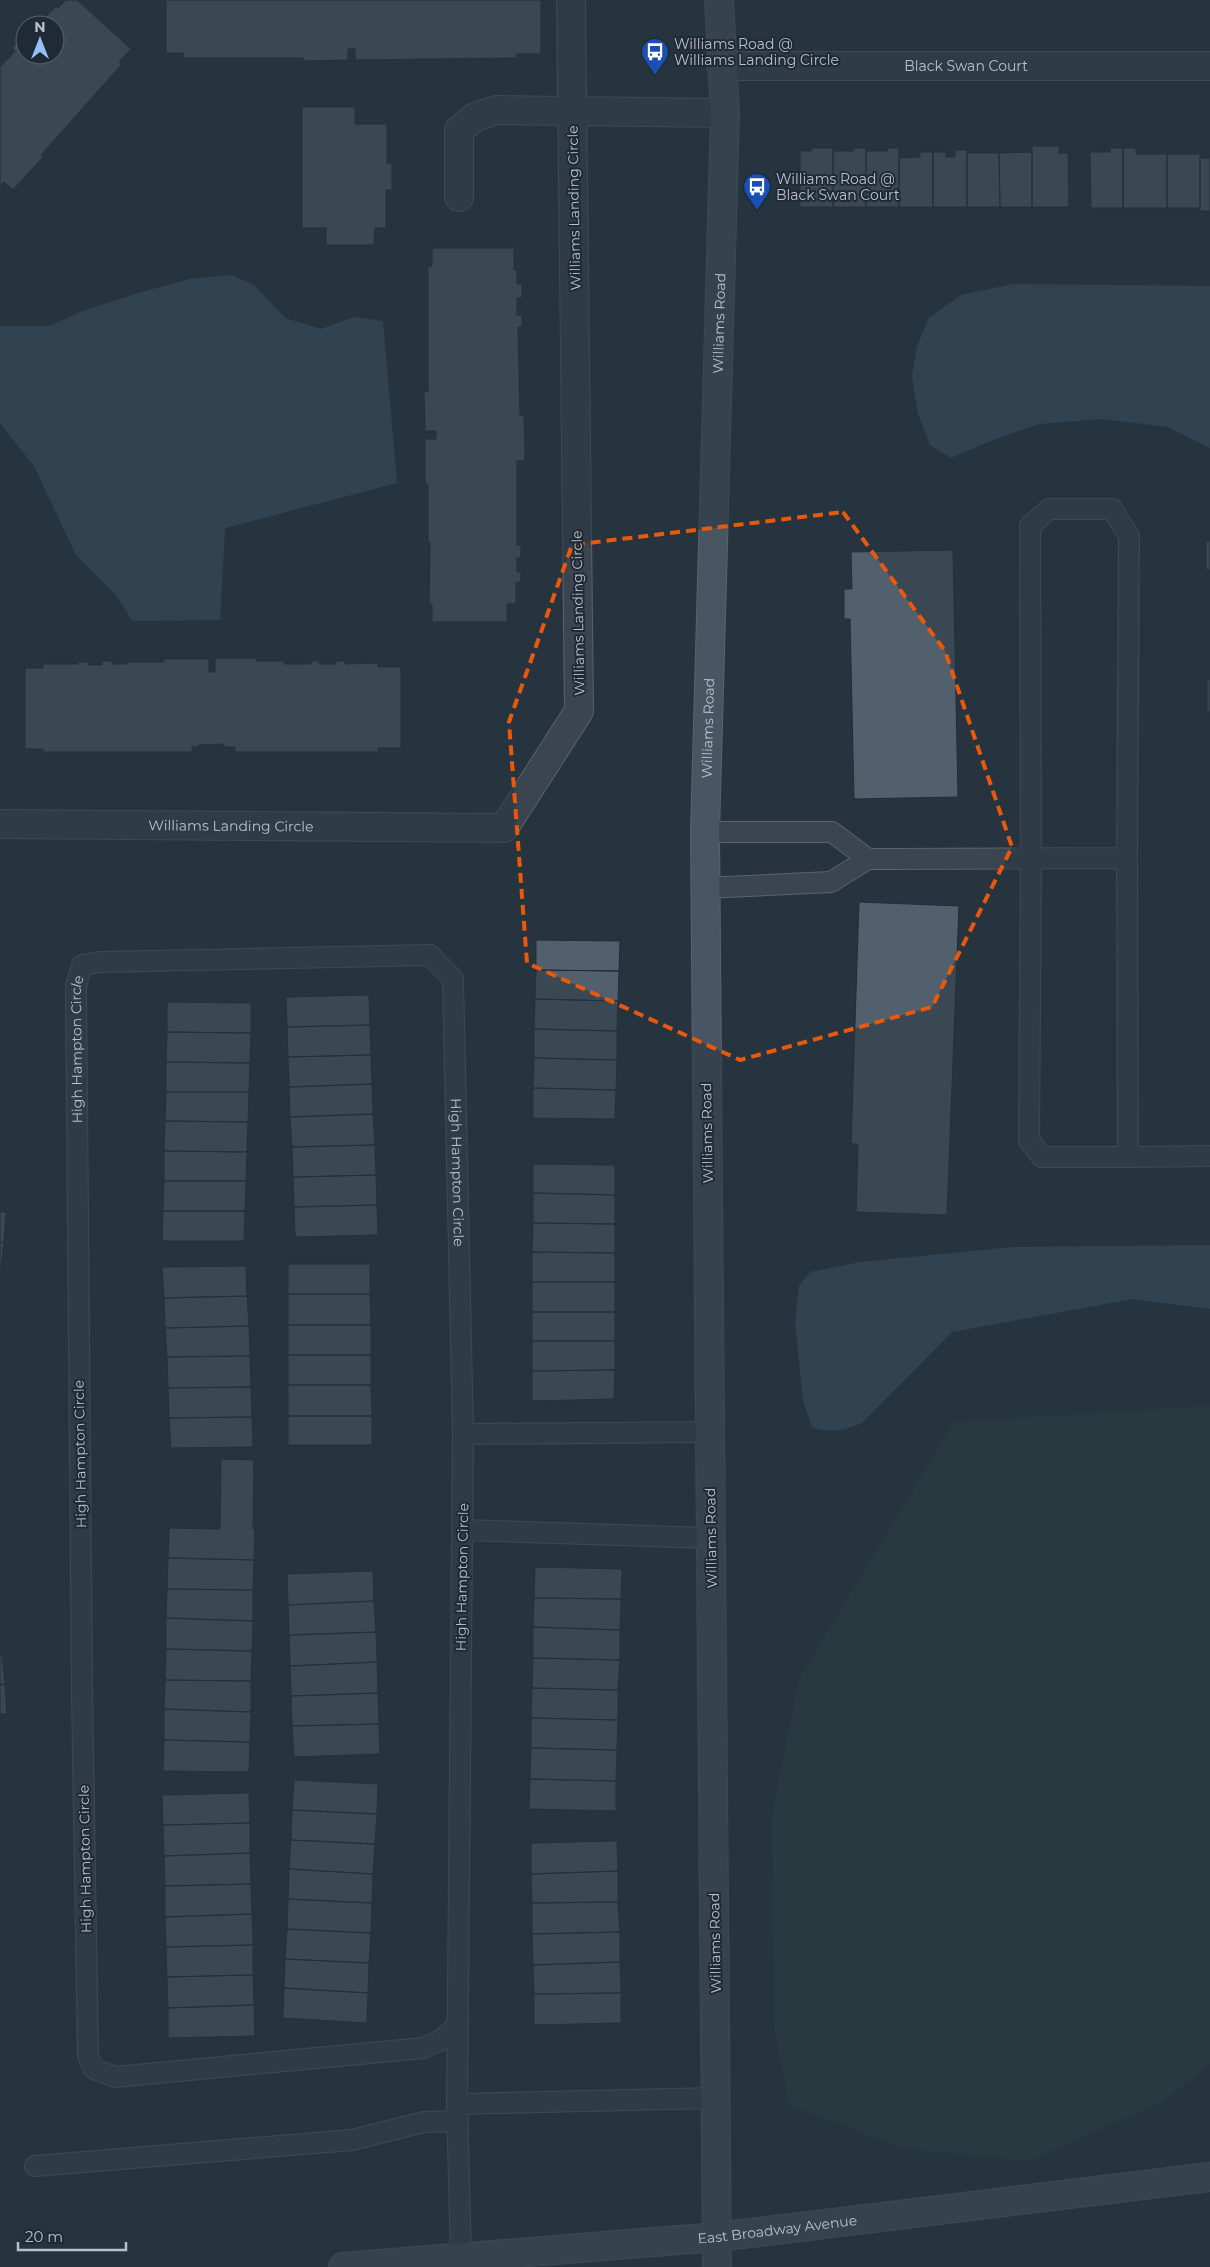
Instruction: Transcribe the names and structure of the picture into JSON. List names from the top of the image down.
{
  "streets": {
    "street": [
      "Black Swan Court",
      "Williams Landing Circle",
      "Williams Road",
      "East Broadway Avenue"
    ],
    "lane": ["High Hampton Circle"]
  },
  "crossings": [
    ["Black Swan Court", "Williams Road"],
    ["Williams Landing Circle", "Williams Road"],
    ["Williams Road", "East Broadway Avenue"]
  ],
  "places": {
    "bus stop": ["Williams Road @ Williams Landing Circle", "Williams Road @ Black Swan Court"]
  },
  "scale_bar": "20 m",
  "north": "top"
}
